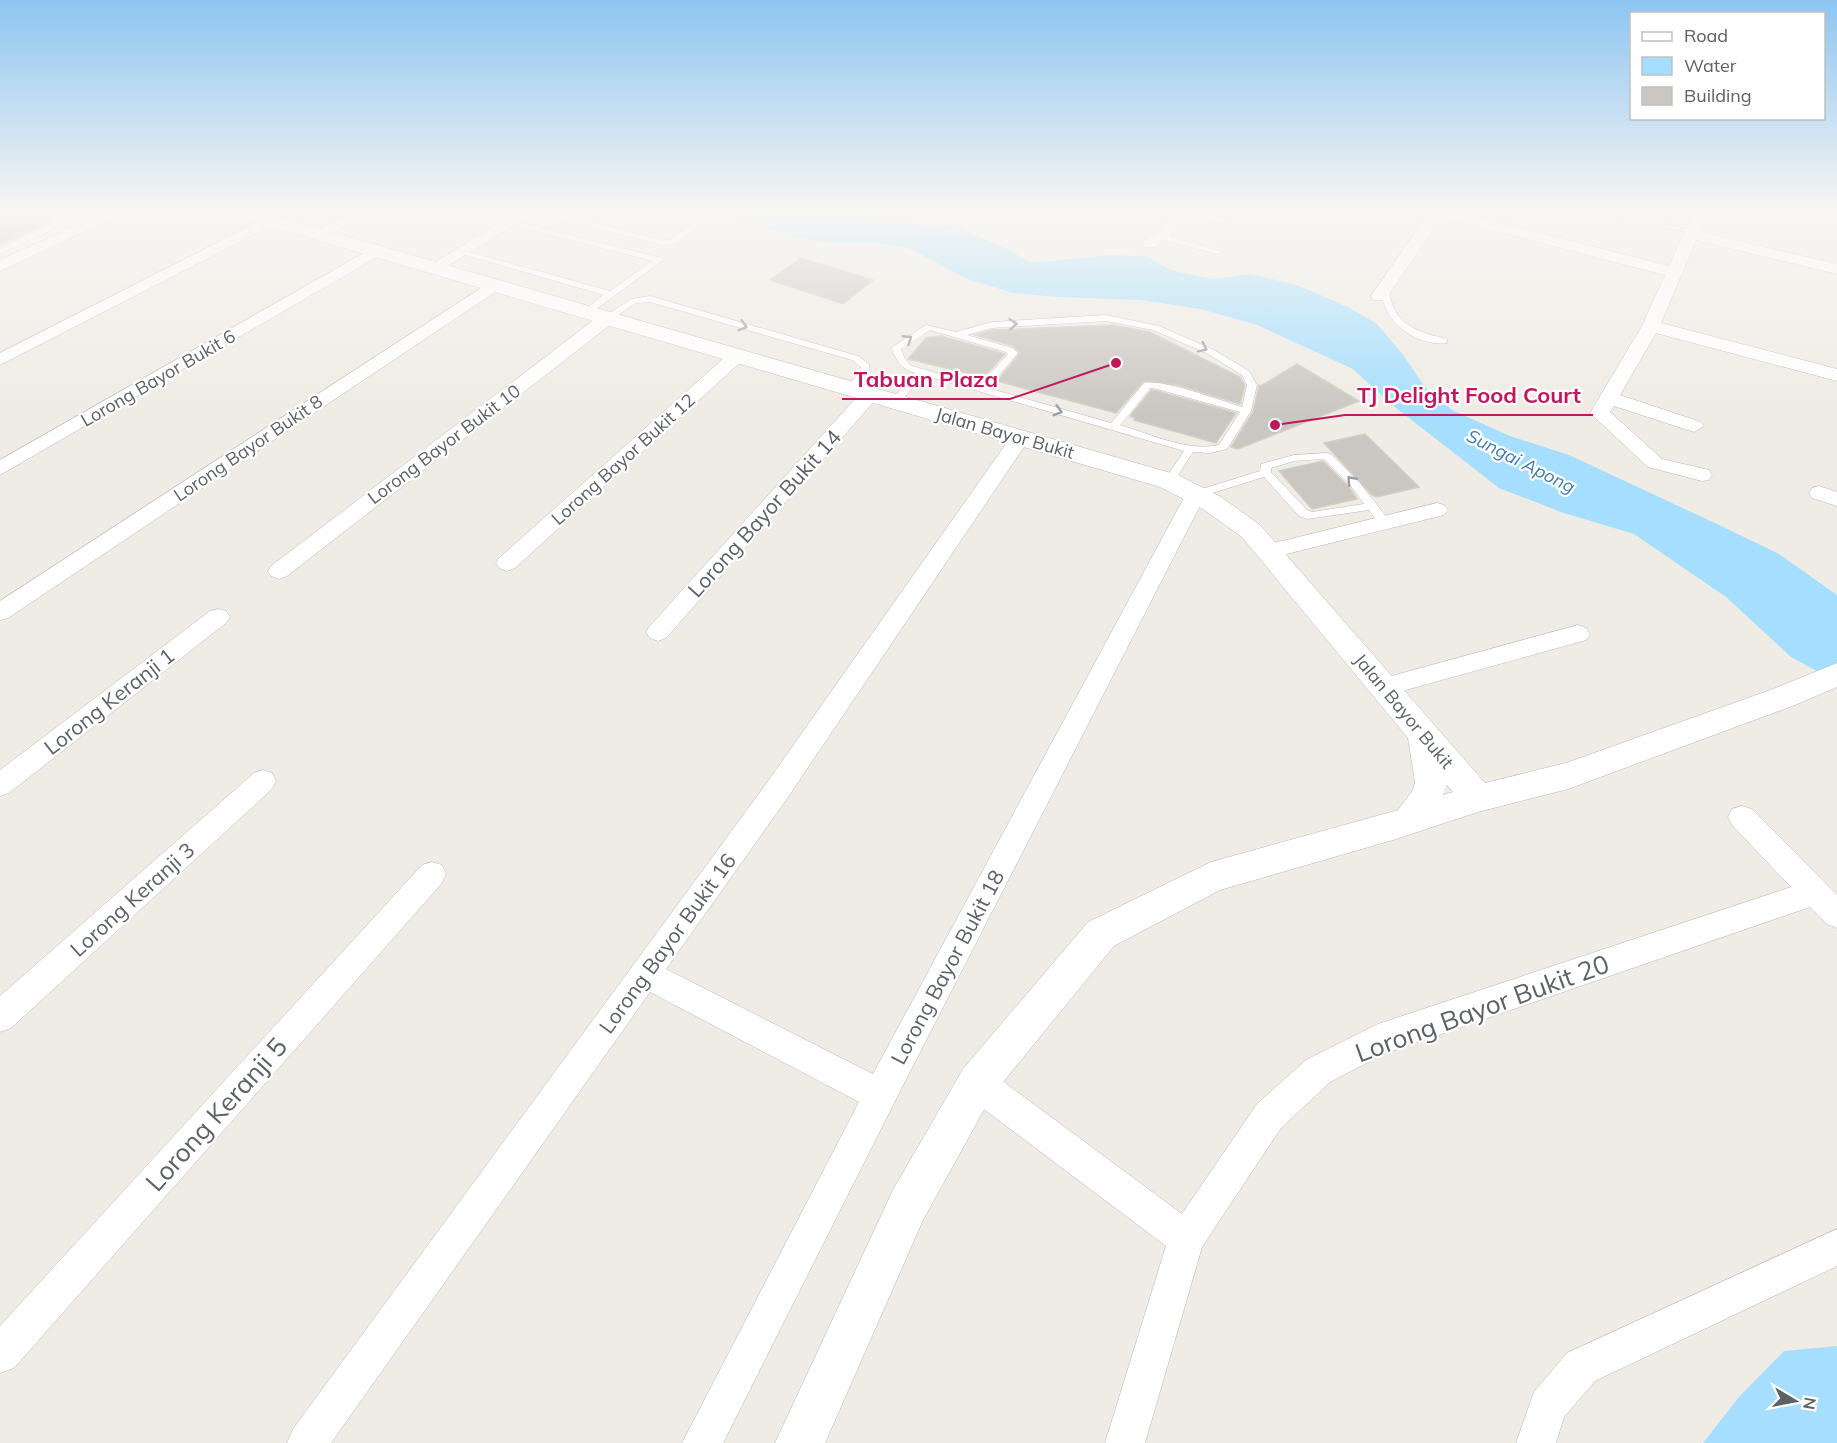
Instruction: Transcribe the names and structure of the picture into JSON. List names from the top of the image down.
{
  "streets": {
    "street": [
      "Lorong Bayor Bukit 6",
      "Jalan Bayor Bukit",
      "Lorong Bayor Bukit 10",
      "Lorong Bayor Bukit 8",
      "Lorong Bayor Bukit 12",
      "Lorong Bayor Bukit 14",
      "Lorong Keranji 1",
      "Lorong Keranji 3",
      "Lorong Bayor Bukit 16",
      "Lorong Bayor Bukit 18",
      "Lorong Bayor Bukit 20",
      "Lorong Keranji 5"
    ]
  },
  "crossings": [
    ["Jalan Bayor Bukit", "Lorong Bayor Bukit 10"],
    ["Jalan Bayor Bukit", "Lorong Bayor Bukit 8"],
    ["Jalan Bayor Bukit", "Lorong Bayor Bukit 12"],
    ["Jalan Bayor Bukit", "Lorong Bayor Bukit 14"],
    ["Jalan Bayor Bukit", "Lorong Bayor Bukit 16"],
    ["Jalan Bayor Bukit", "Lorong Bayor Bukit 18"]
  ],
  "water": ["Sungai Apong"],
  "places": ["Tabuan Plaza", "TJ Delight Food Court"],
  "legend": ["Road", "Water", "Building"],
  "north": "right"
}
